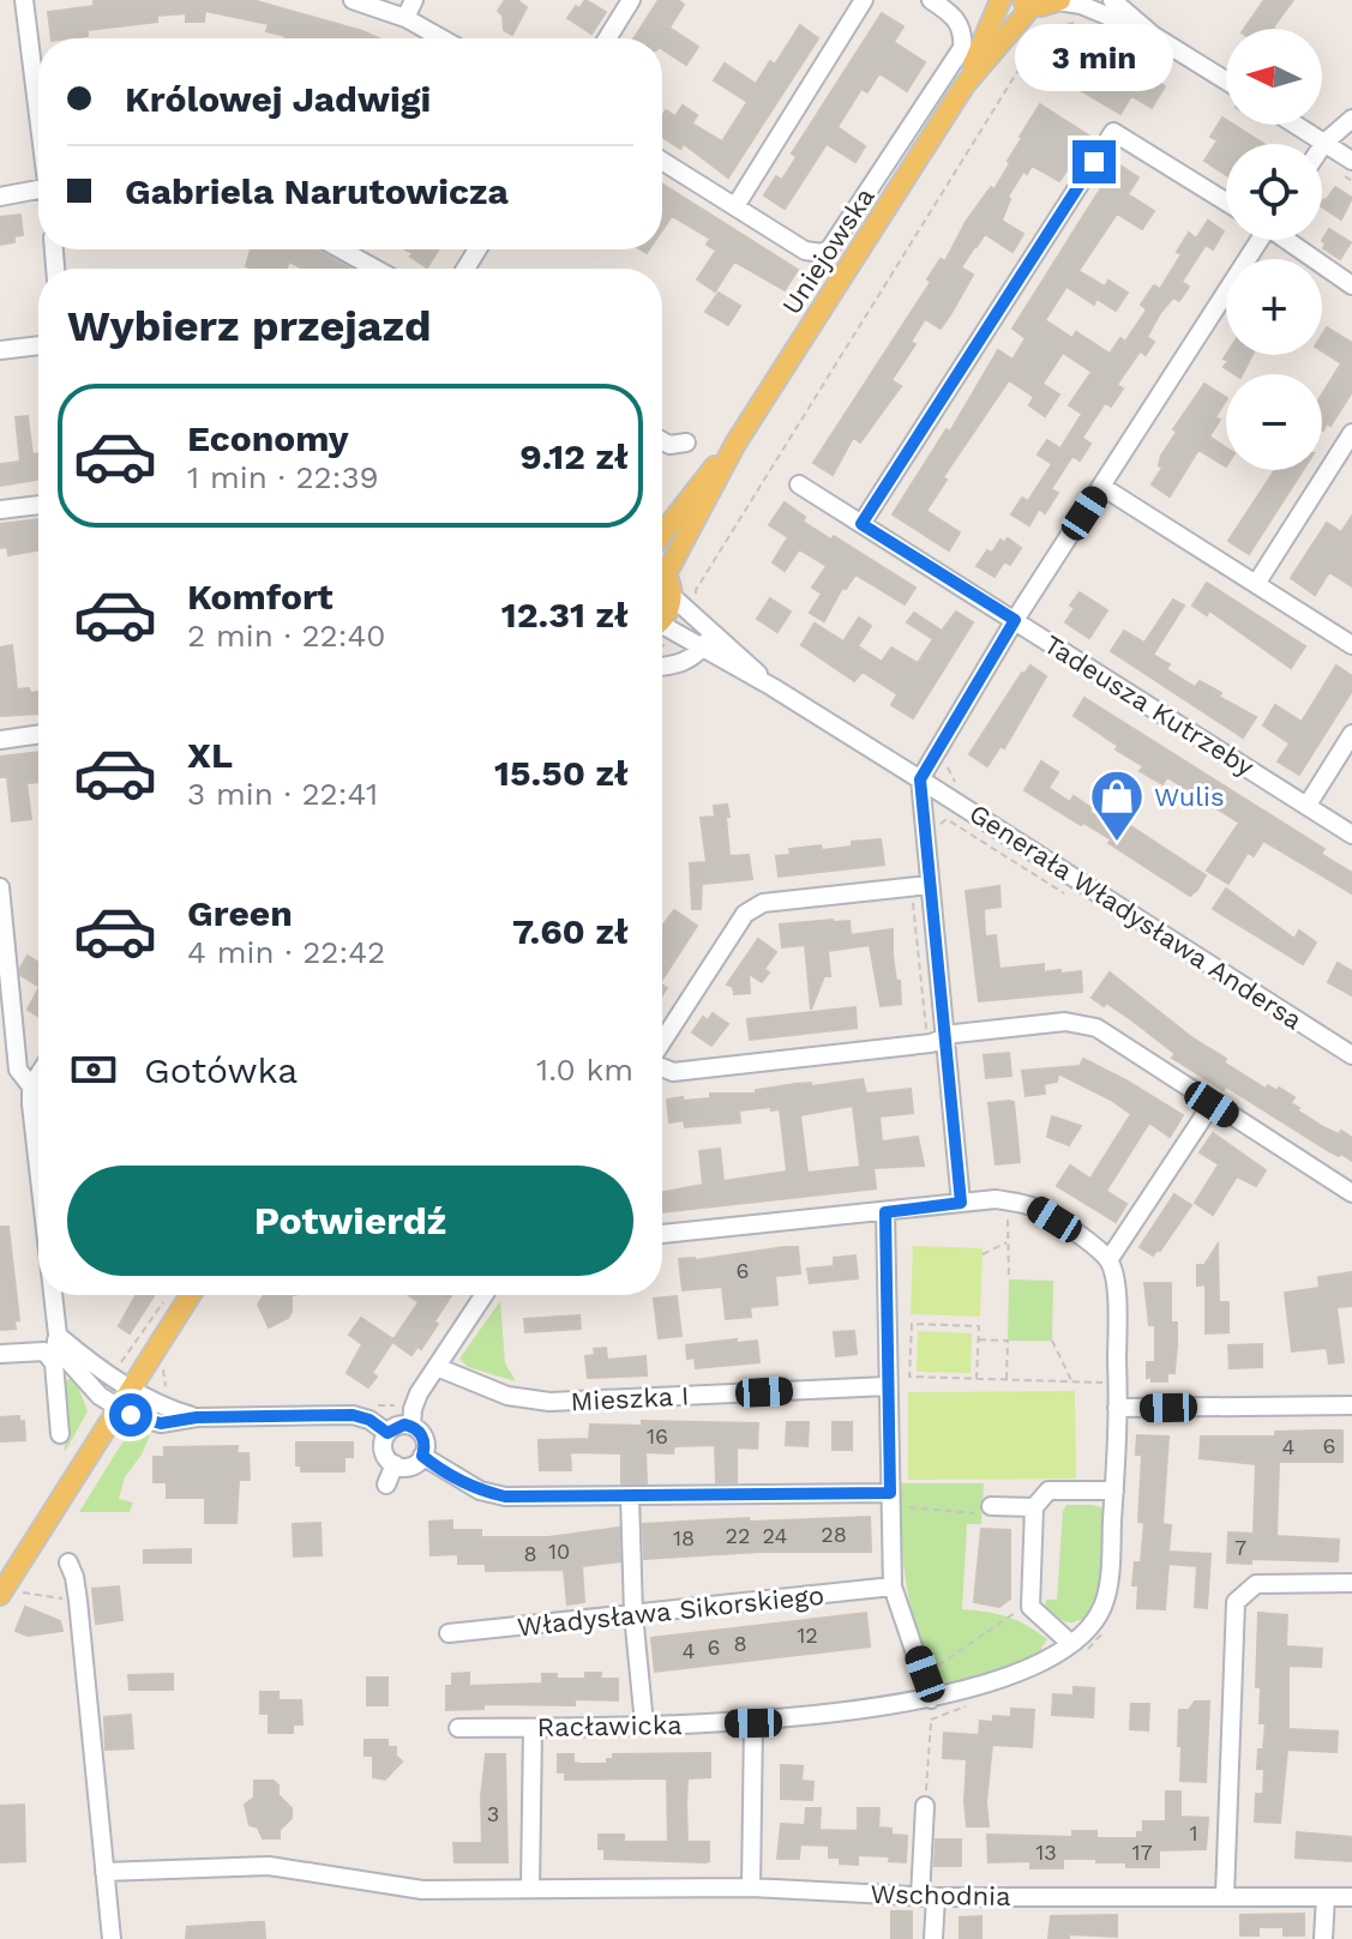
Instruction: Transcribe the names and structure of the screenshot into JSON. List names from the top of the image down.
{
  "streets": {
    "main road": ["Uniejowska"],
    "street": [
      "Tadeusza Kutrzeby",
      "Generała Władysława Andersa",
      "Mieszka I",
      "Władysława Sikorskiego",
      "Racławicka",
      "Wschodnia"
    ]
  },
  "places": {
    "shop": ["Wulis"]
  },
  "house_numbers": [
    "6",
    "16",
    "6",
    "4",
    "28",
    "22",
    "24",
    "18",
    "7",
    "10",
    "8",
    "12",
    "8",
    "6",
    "4",
    "3",
    "1",
    "13",
    "17"
  ],
  "north": "left",
  "page": {
    "bubble": "3 min",
    "map_buttons": ["+", "−"],
    "banner": ["Królowej Jadwigi", "Gabriela Narutowicza"],
    "heading": "Wybierz przejazd",
    "list": [
      {
        "name": "Economy",
        "note": "1 min · 22:39",
        "value": "9.12 zł"
      },
      {
        "name": "Komfort",
        "note": "2 min · 22:40",
        "value": "12.31 zł"
      },
      {
        "name": "XL",
        "note": "3 min · 22:41",
        "value": "15.50 zł"
      },
      {
        "name": "Green",
        "note": "4 min · 22:42",
        "value": "7.60 zł"
      }
    ],
    "pay": ["Gotówka", "1.0 km"],
    "buttons": "Potwierdź"
  }
}
